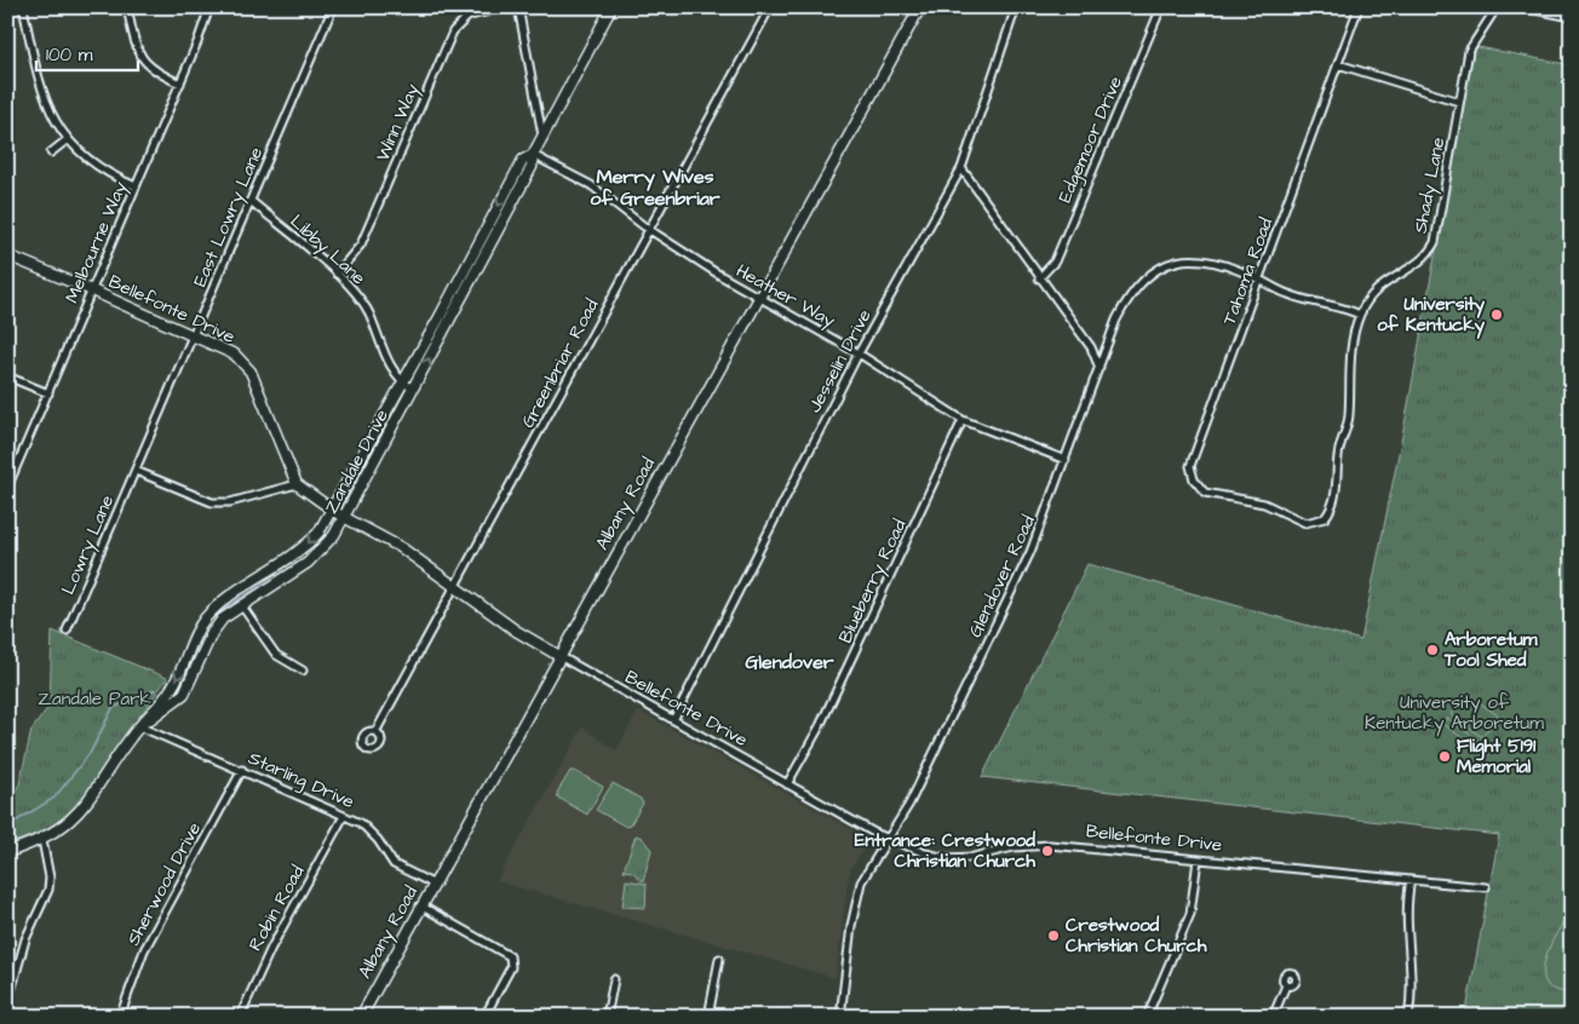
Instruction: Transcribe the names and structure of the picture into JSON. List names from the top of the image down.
{
  "streets": {
    "street": [
      "Winn Way",
      "Edgemoor Drive",
      "Shady Lane",
      "East Lowry Lane",
      "Melbourne Way",
      "Libby Lane",
      "Tahoma Road",
      "Heather Way",
      "Bellefonte Drive",
      "Jesselin Drive",
      "Greenbriar Road",
      "Zandale Drive",
      "Albany Road",
      "Lowry Lane",
      "Glendover Road",
      "Blueberry Road",
      "Starling Drive",
      "Sherwood Drive",
      "Robin Road"
    ]
  },
  "crossings": [
    ["Winn Way", "Libby Lane"],
    ["Shady Lane", "Tahoma Road"],
    ["Shady Lane", "Glendover Road"],
    ["East Lowry Lane", "Libby Lane"],
    ["East Lowry Lane", "Bellefonte Drive"],
    ["East Lowry Lane", "Lowry Lane"],
    ["Melbourne Way", "Bellefonte Drive"],
    ["Libby Lane", "Zandale Drive"],
    ["Tahoma Road", "Glendover Road"],
    ["Heather Way", "Jesselin Drive"],
    ["Heather Way", "Greenbriar Road"],
    ["Heather Way", "Zandale Drive"],
    ["Heather Way", "Albany Road"],
    ["Heather Way", "Glendover Road"],
    ["Heather Way", "Blueberry Road"],
    ["Bellefonte Drive", "Jesselin Drive"],
    ["Bellefonte Drive", "Greenbriar Road"],
    ["Bellefonte Drive", "Zandale Drive"],
    ["Bellefonte Drive", "Albany Road"],
    ["Bellefonte Drive", "Glendover Road"],
    ["Bellefonte Drive", "Blueberry Road"],
    ["Zandale Drive", "Starling Drive"],
    ["Albany Road", "Starling Drive"],
    ["Starling Drive", "Sherwood Drive"],
    ["Starling Drive", "Robin Road"]
  ],
  "districts": ["Merry Wives of Greenbriar", "Glendover"],
  "parks": ["Zandale Park", "University of Kentucky Arboretum"],
  "places": [
    "University of Kentucky",
    "Arboretum Tool Shed",
    "Flight 5191 Memorial",
    "Entrance: Crestwood Christian Church",
    "Crestwood Christian Church"
  ],
  "scale_bar": "100 m"
}
